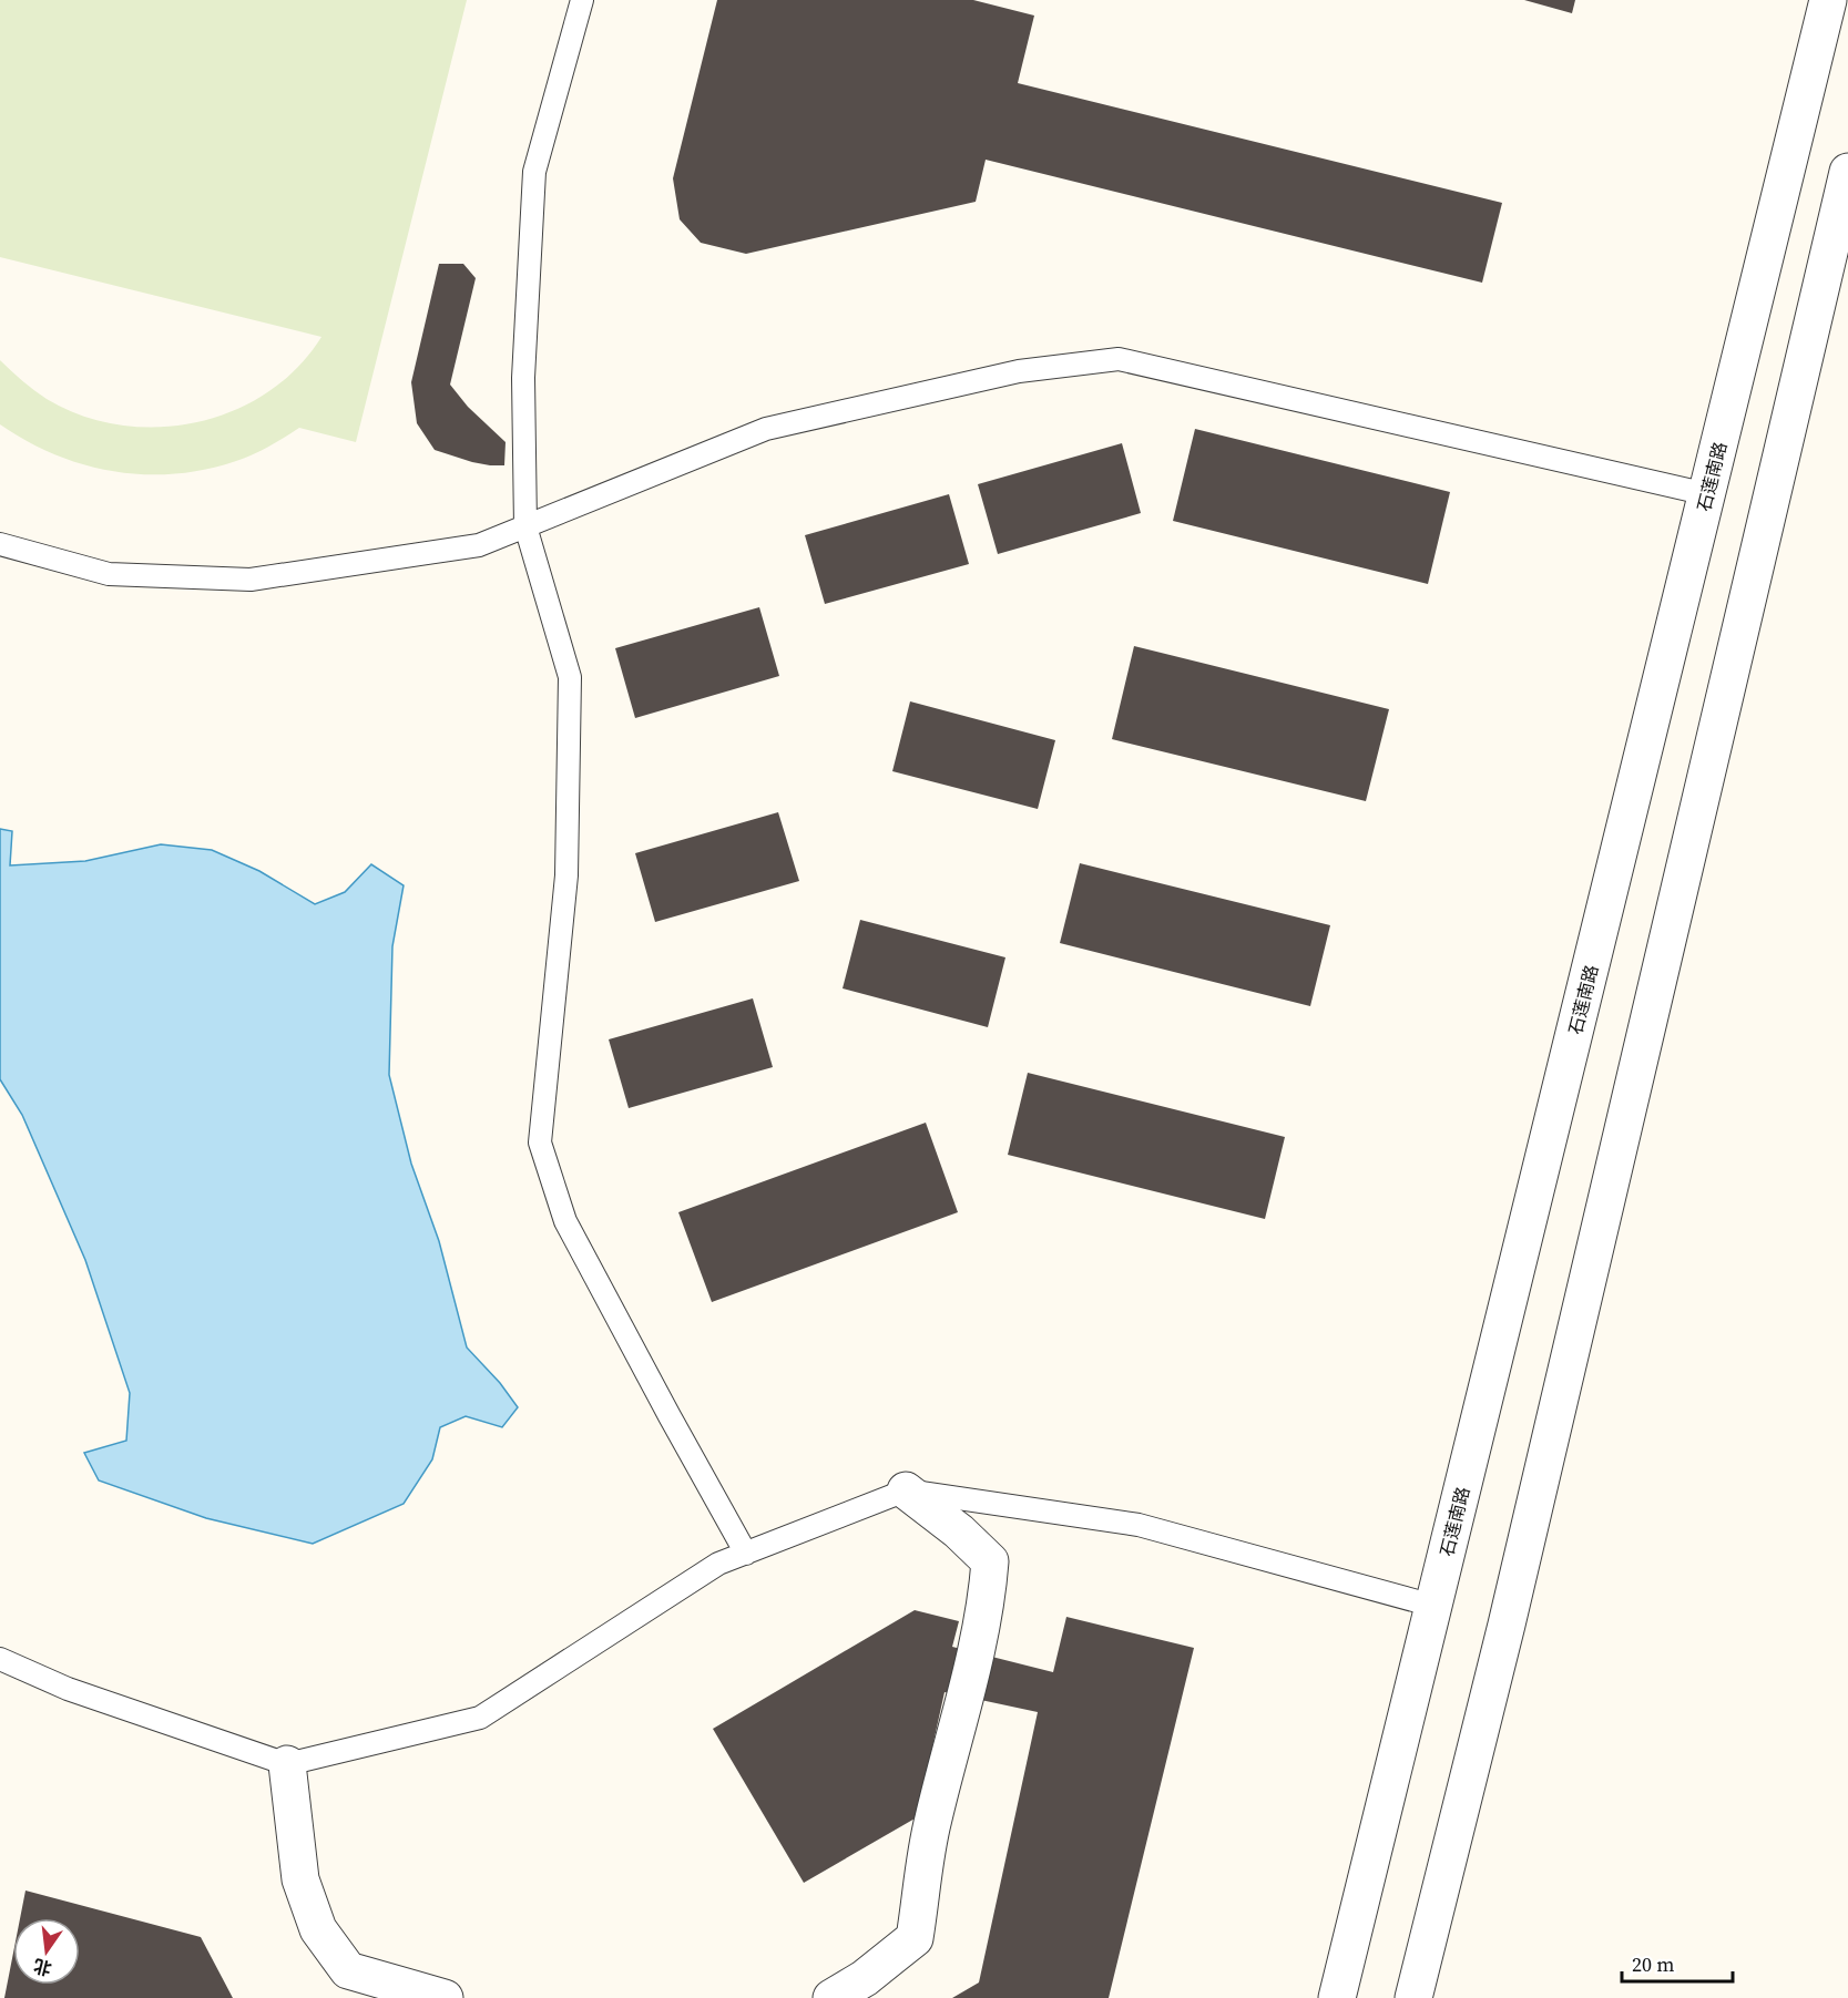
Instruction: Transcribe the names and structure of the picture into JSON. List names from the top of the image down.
{
  "streets": {
    "street": ["石莲南路"]
  },
  "scale_bar": "20 m",
  "north": "bottom"
}
